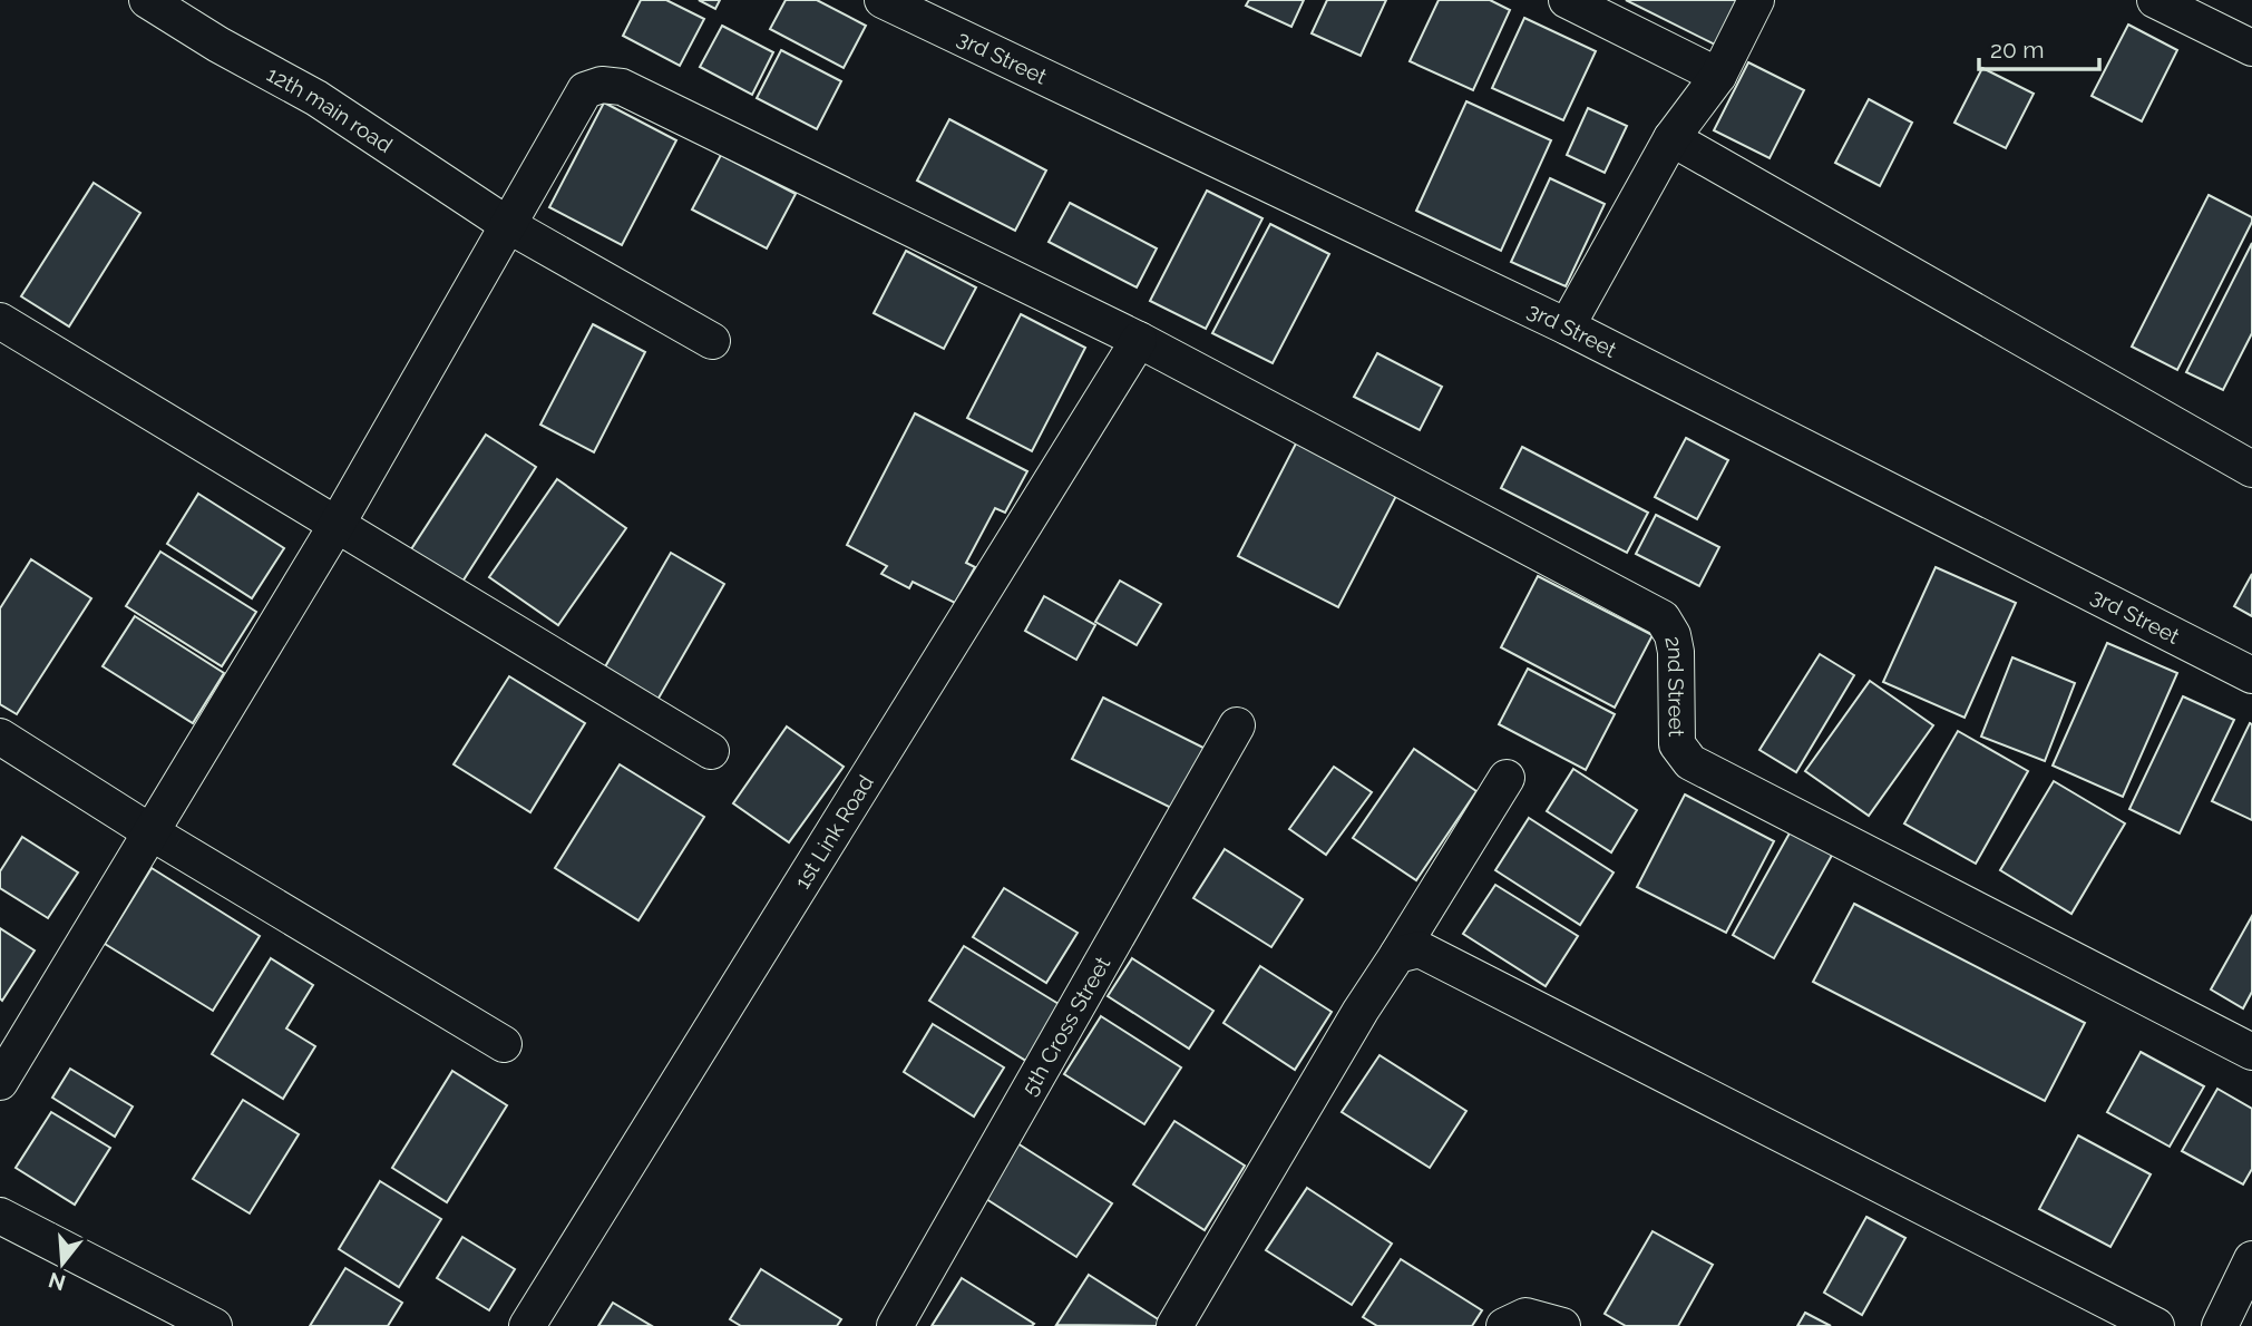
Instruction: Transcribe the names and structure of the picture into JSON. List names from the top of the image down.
{
  "streets": {
    "street": [
      "3rd Street",
      "12th main road",
      "2nd Street",
      "1st Link Road",
      "5th Cross Street"
    ]
  },
  "crossings": [
    ["12th main road", "2nd Street"],
    ["2nd Street", "1st Link Road"]
  ],
  "scale_bar": "20 m",
  "north": "bottom"
}
